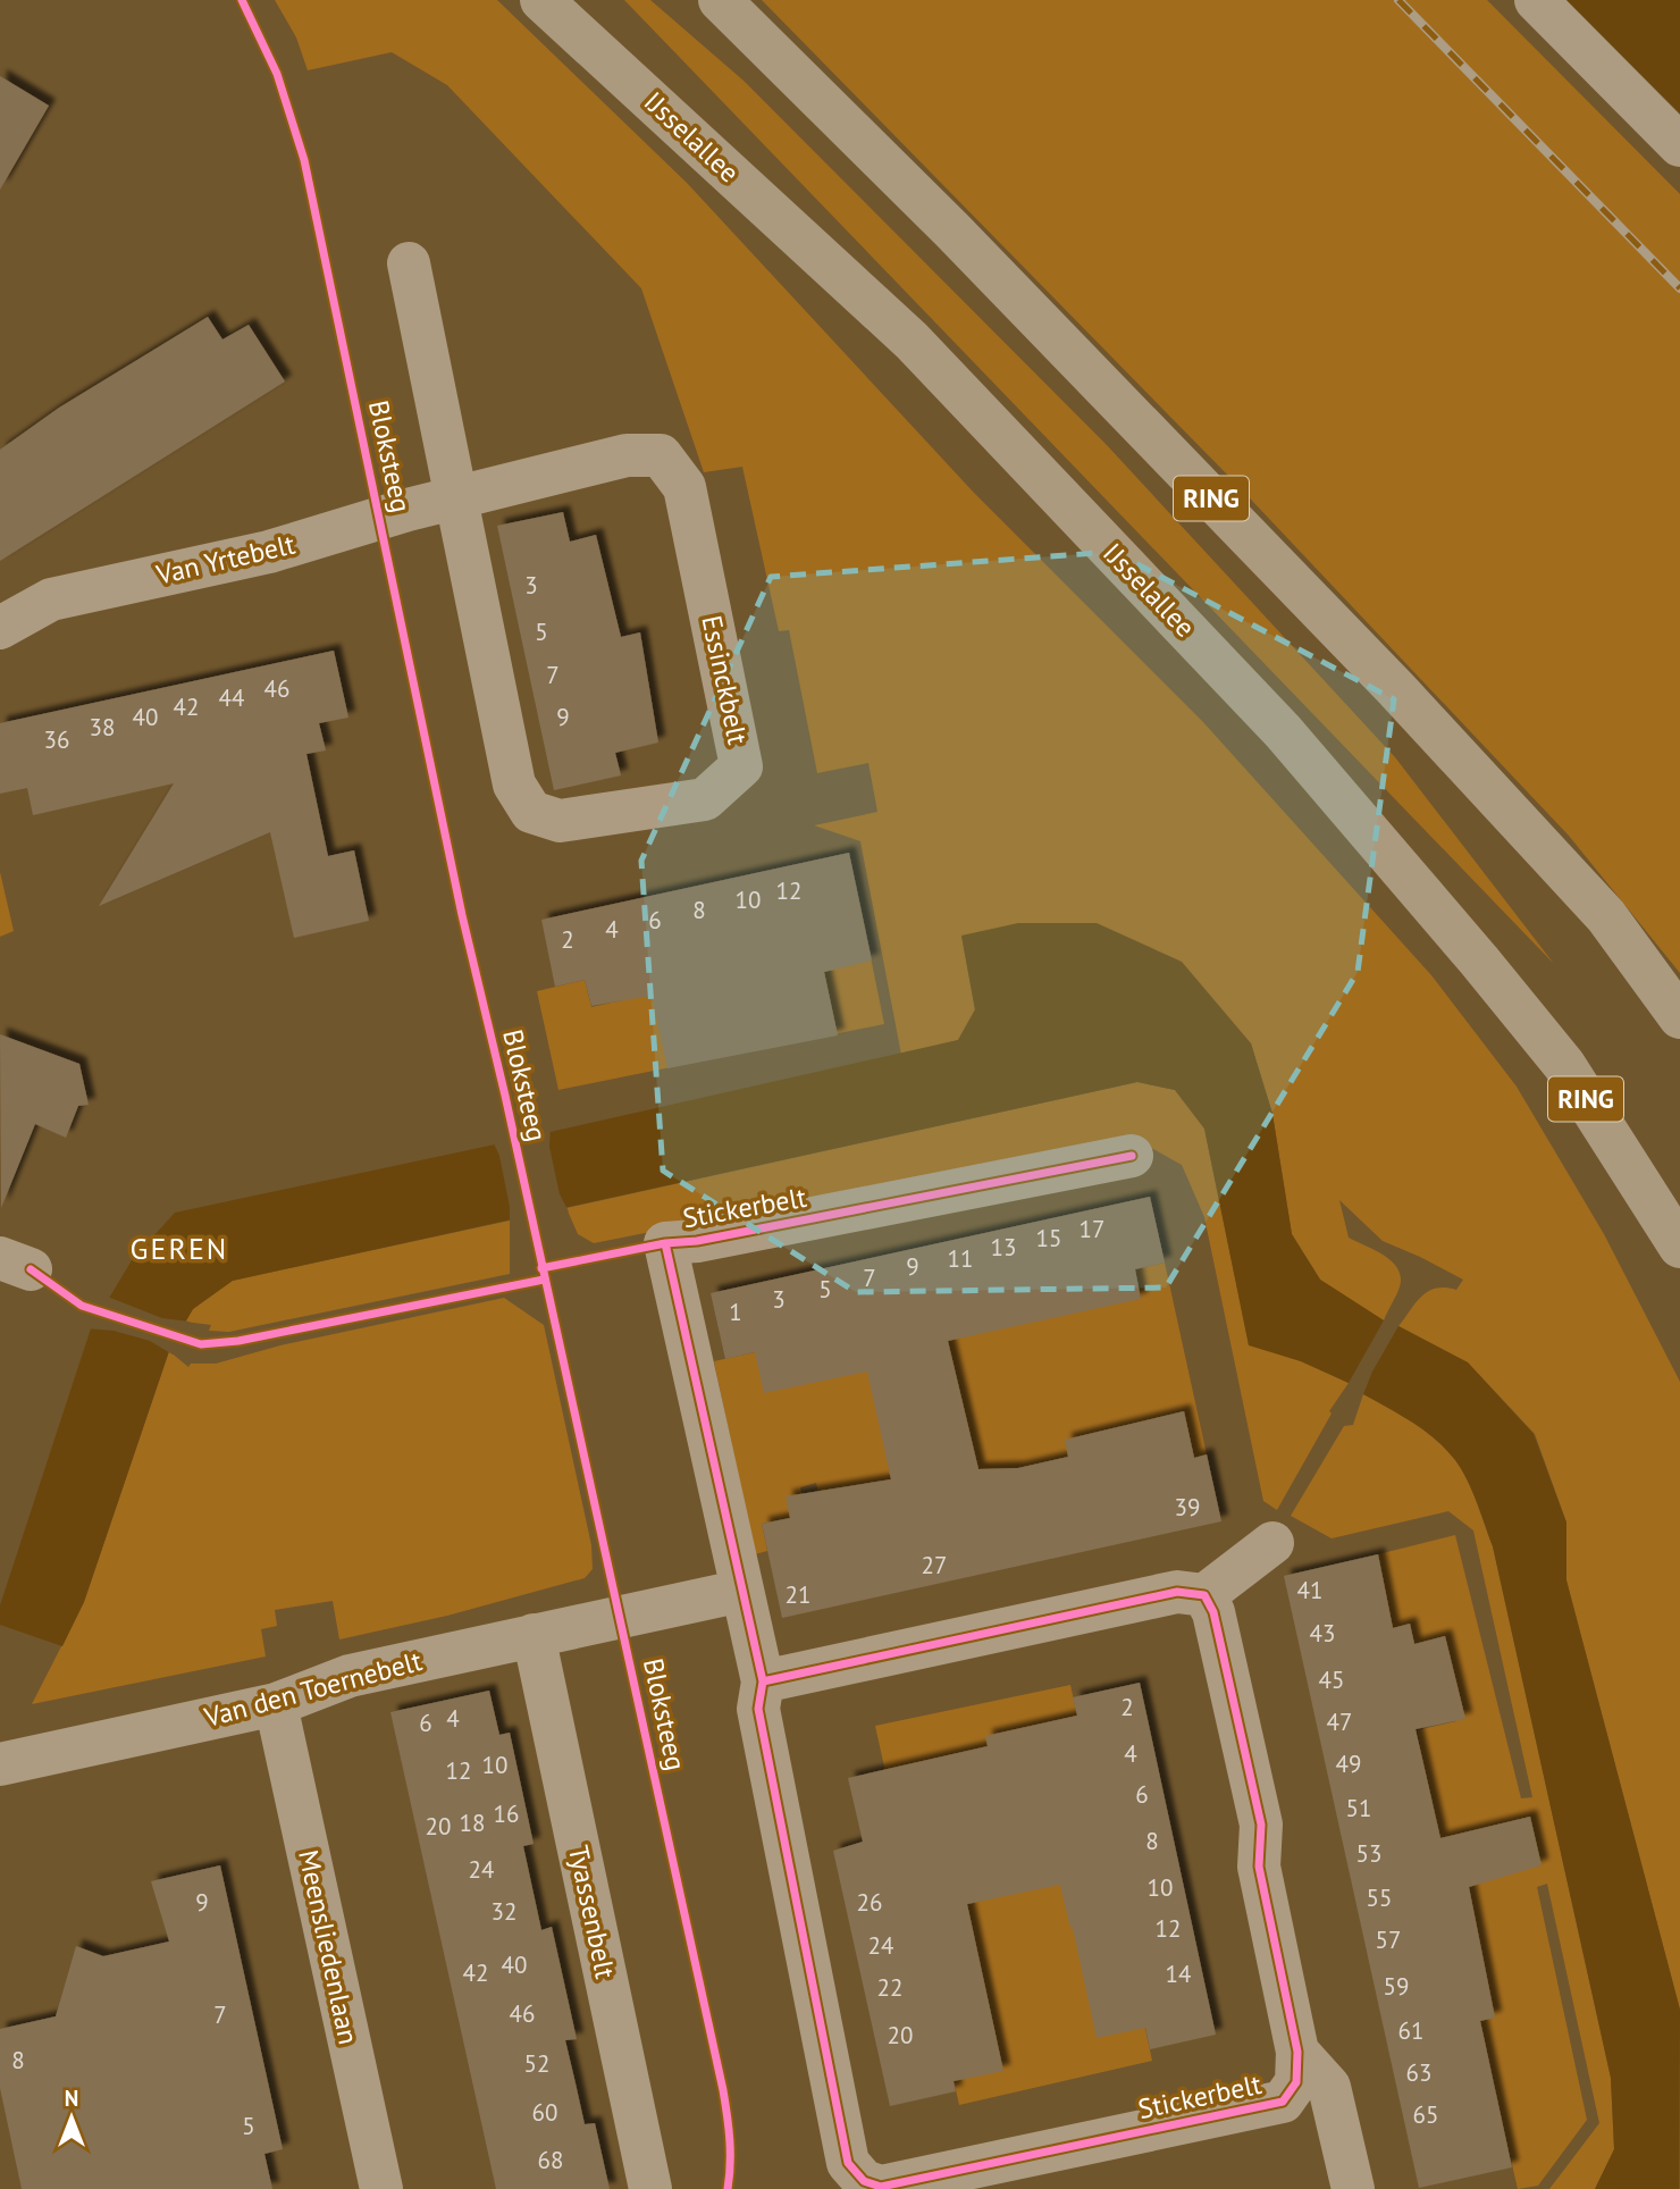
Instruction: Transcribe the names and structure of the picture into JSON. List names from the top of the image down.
{
  "streets": {
    "main road": ["IJsselallee", "RING"],
    "street": [
      "Van Yrtebelt",
      "Essinckbelt",
      "Stickerbelt",
      "Van den Toernebelt",
      "Tyassenbelt",
      "Meensliedenlaan"
    ],
    "cycle path": ["Bloksteeg"]
  },
  "crossings": [
    ["Van Yrtebelt", "Essinckbelt"],
    ["Van den Toernebelt", "Tyassenbelt"],
    ["Van den Toernebelt", "Meensliedenlaan"]
  ],
  "districts": ["GEREN"],
  "house_numbers": [
    "3",
    "5",
    "7",
    "46",
    "44",
    "42",
    "40",
    "9",
    "38",
    "36",
    "12",
    "10",
    "8",
    "6",
    "4",
    "2",
    "17",
    "15",
    "13",
    "11",
    "9",
    "7",
    "5",
    "3",
    "1",
    "39",
    "27",
    "41",
    "21",
    "43",
    "45",
    "2",
    "4",
    "47",
    "6",
    "4",
    "49",
    "10",
    "12",
    "6",
    "51",
    "16",
    "18",
    "20",
    "8",
    "53",
    "24",
    "10",
    "55",
    "9",
    "26",
    "32",
    "12",
    "57",
    "24",
    "40",
    "42",
    "14",
    "59",
    "22",
    "46",
    "7",
    "61",
    "20",
    "8",
    "52",
    "63",
    "60",
    "65",
    "5",
    "68"
  ],
  "north": "top"
}
